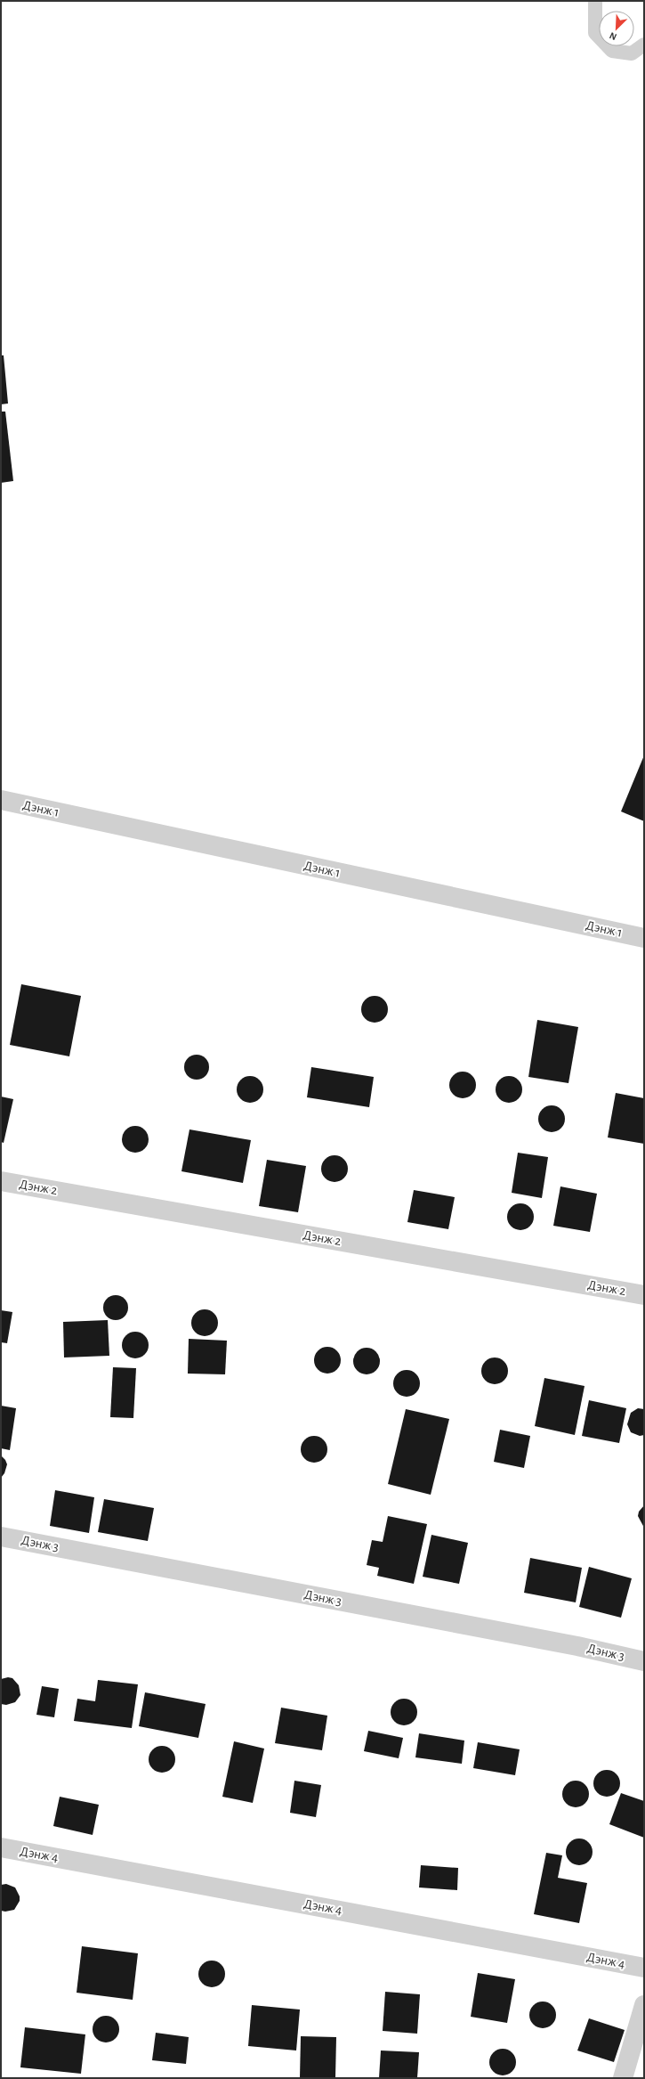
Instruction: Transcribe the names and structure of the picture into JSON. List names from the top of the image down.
{
  "streets": {
    "street": [
      "Дэнж 1",
      "Дэнж 2",
      "Дэнж 3",
      "Дэнж 4"
    ]
  },
  "north": "bottom left"
}
